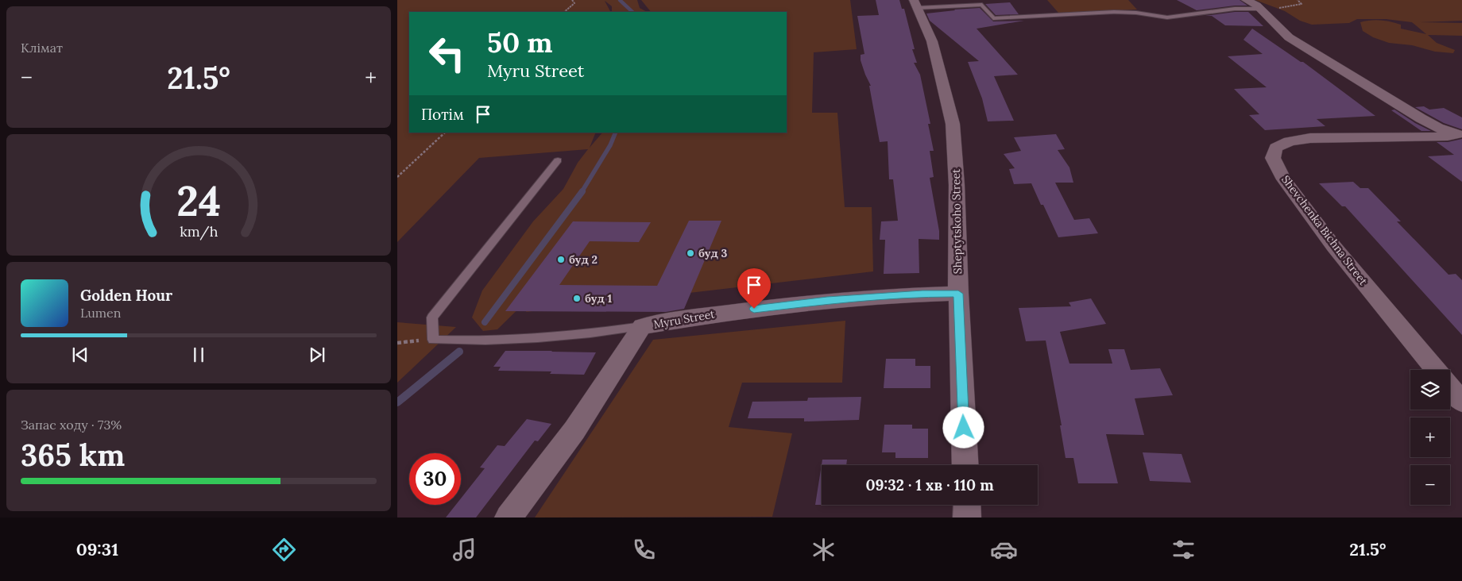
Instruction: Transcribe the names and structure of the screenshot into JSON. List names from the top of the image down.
{
  "streets": {
    "street": ["Sheptytskoho Street", "Shevchenka Bichna Street", "Myru Street"]
  },
  "crossings": [
    ["Sheptytskoho Street", "Myru Street"]
  ],
  "places": ["буд 3", "буд 2", "буд 1"],
  "page": {
    "tile": [
      "Клімат",
      ["Запас ходу · 73%", "365 km"]
    ],
    "turn": ["50 m", "Myru Street"],
    "heat": ["−", "21.5°", "+"],
    "then": "Потім",
    "song": ["Golden Hour", "Lumen"],
    "map_buttons": ["+", "−"],
    "limit": "30",
    "trip": "09:32 · 1 хв · 110 m",
    "tabs": ["09:31", "21.5°"],
    "gauge": ["24", "km/h"]
  }
}
